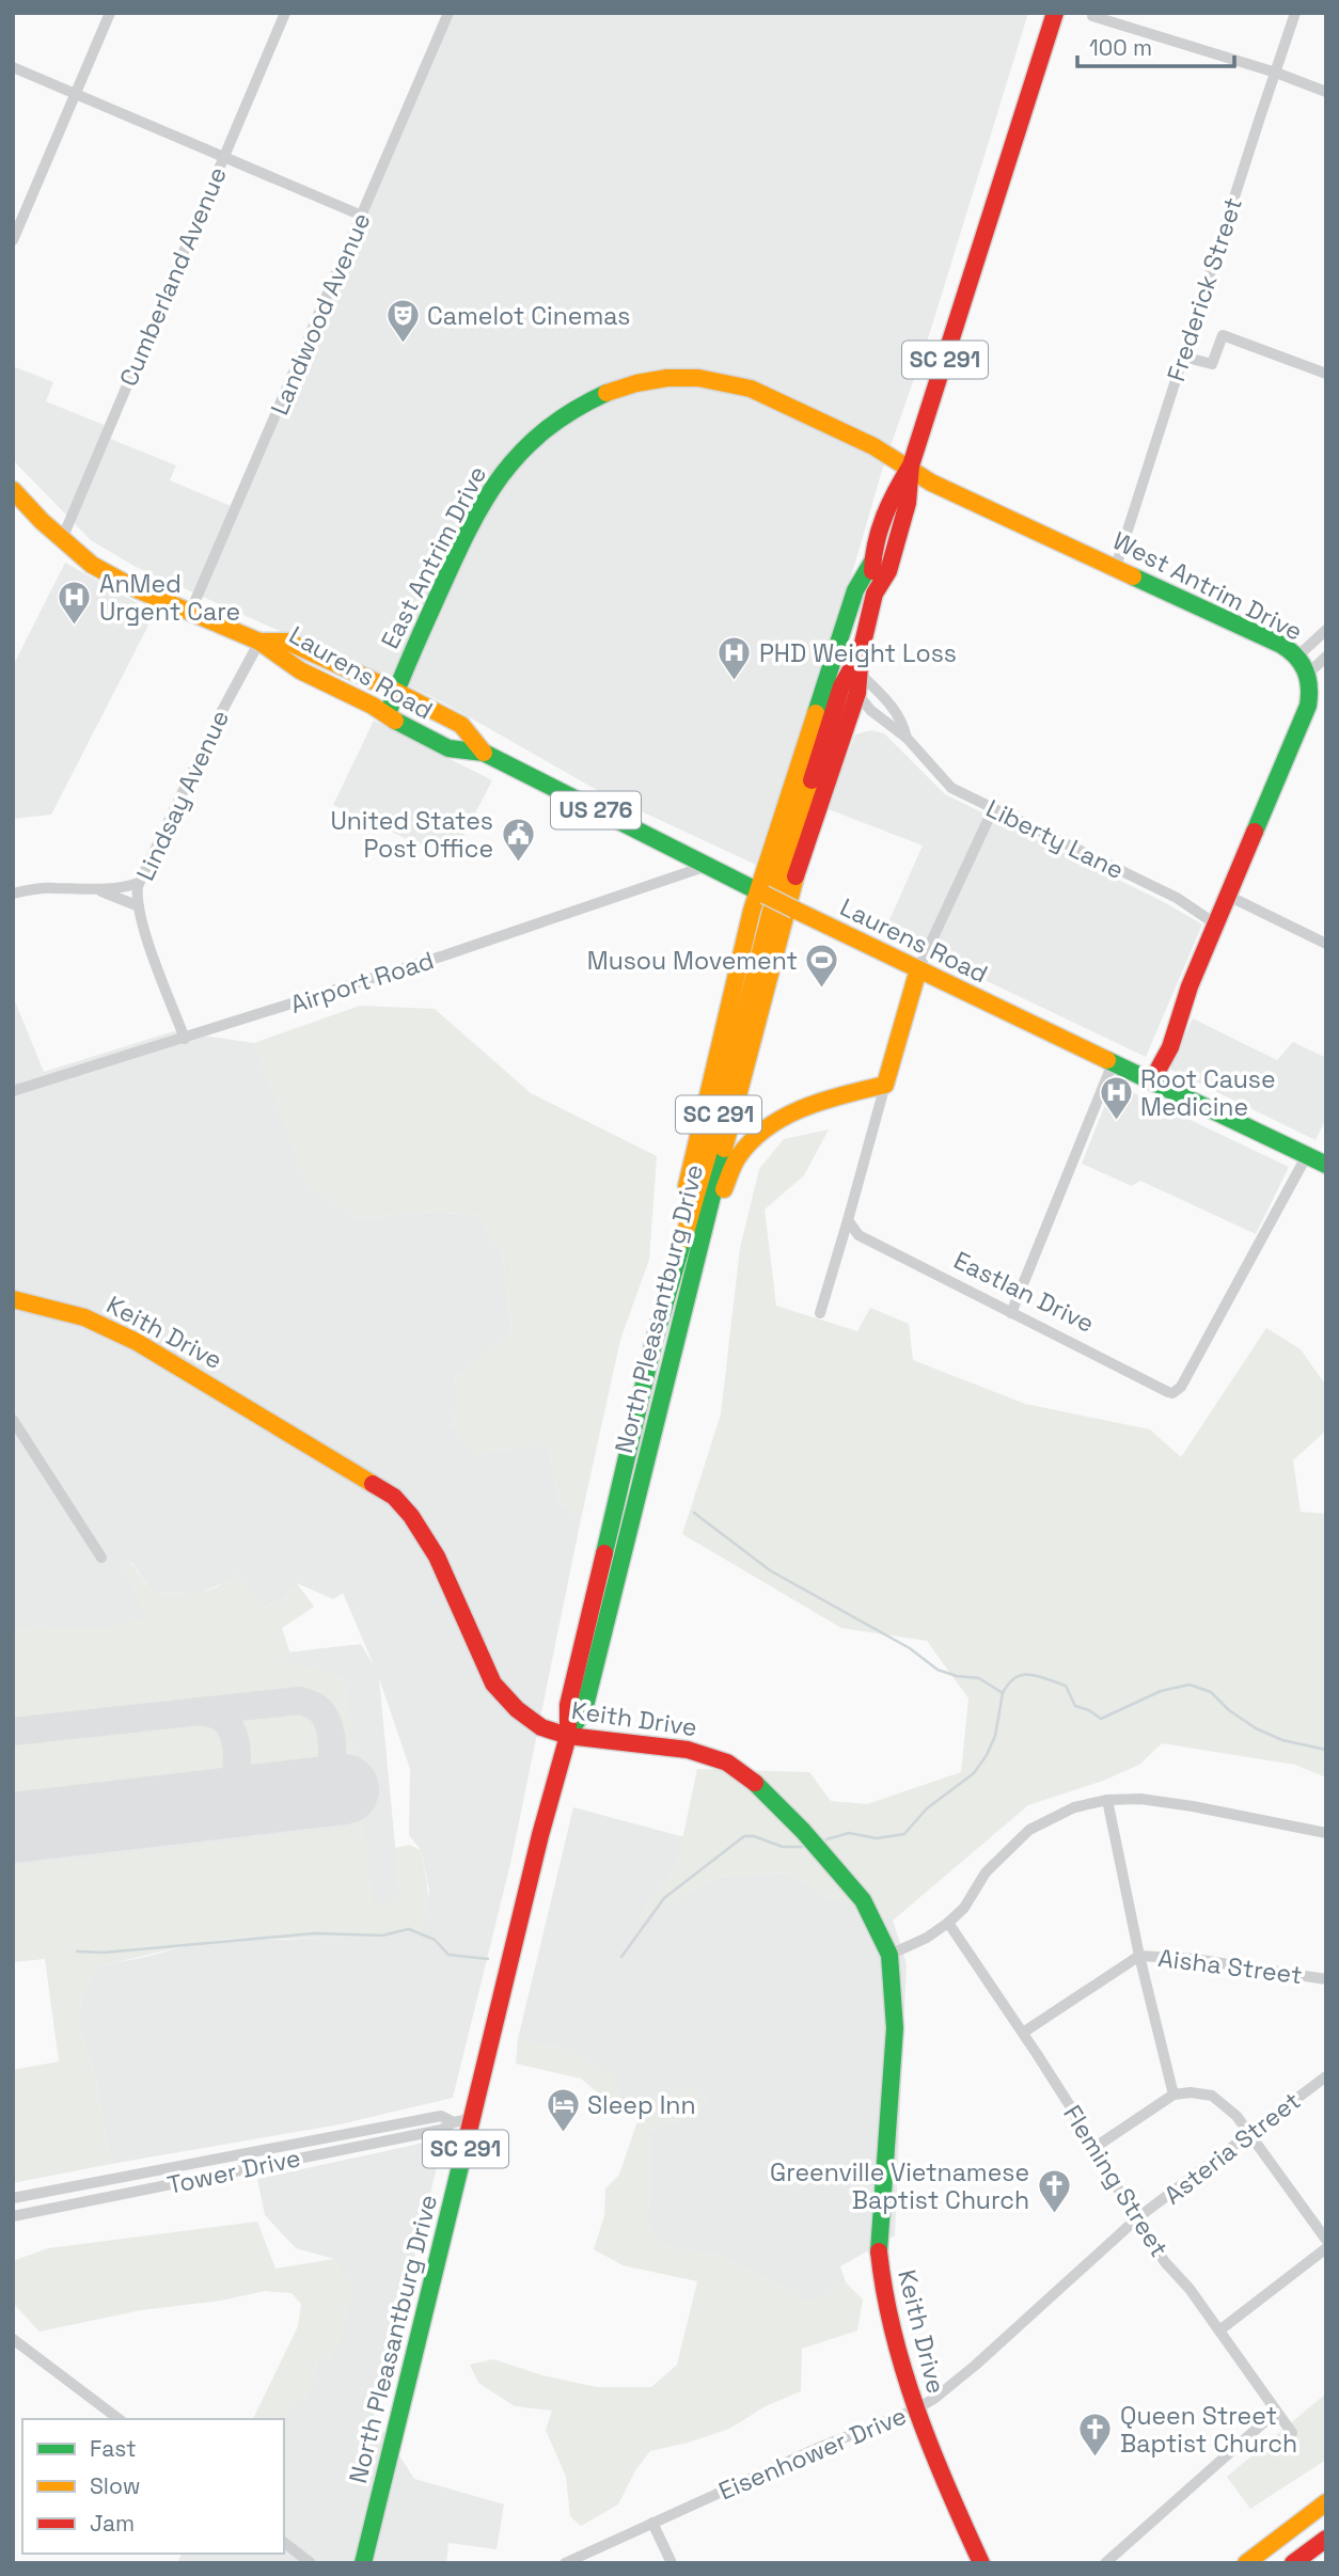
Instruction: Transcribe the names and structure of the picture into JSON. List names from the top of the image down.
{
  "streets": {
    "main road": [
      "SC 291",
      "East Antrim Drive",
      "West Antrim Drive",
      "Laurens Road",
      "US 276",
      "North Pleasantburg Drive",
      "Keith Drive"
    ],
    "street": [
      "Cumberland Avenue",
      "Frederick Street",
      "Landwood Avenue",
      "Lindsay Avenue",
      "Liberty Lane",
      "Airport Road",
      "Eastlan Drive",
      "Aisha Street",
      "Asteria Street",
      "Tower Drive",
      "Fleming Street",
      "Eisenhower Drive"
    ]
  },
  "crossings": [
    ["Cumberland Avenue", "Laurens Road"],
    ["Frederick Street", "West Antrim Drive"],
    ["Landwood Avenue", "Laurens Road"],
    ["SC 291", "East Antrim Drive"],
    ["SC 291", "West Antrim Drive"],
    ["SC 291", "Laurens Road"],
    ["SC 291", "Liberty Lane"],
    ["SC 291", "North Pleasantburg Drive"],
    ["East Antrim Drive", "West Antrim Drive"],
    ["East Antrim Drive", "Laurens Road"],
    ["West Antrim Drive", "Laurens Road"],
    ["West Antrim Drive", "Liberty Lane"],
    ["Laurens Road", "Lindsay Avenue"],
    ["Laurens Road", "Airport Road"],
    ["Laurens Road", "Eastlan Drive"],
    ["Laurens Road", "North Pleasantburg Drive"],
    ["Lindsay Avenue", "Airport Road"],
    ["North Pleasantburg Drive", "Keith Drive"],
    ["North Pleasantburg Drive", "Tower Drive"],
    ["Keith Drive", "Eisenhower Drive"],
    ["Aisha Street", "Fleming Street"],
    ["Asteria Street", "Fleming Street"],
    ["Asteria Street", "Eisenhower Drive"],
    ["Fleming Street", "Eisenhower Drive"]
  ],
  "places": {
    "theatre": ["Camelot Cinemas"],
    "hospital": ["AnMed Urgent Care", "PHD Weight Loss", "Root Cause Medicine"],
    "public building": ["United States Post Office"],
    "sports": ["Musou Movement"],
    "hotel": ["Sleep Inn"],
    "church": ["Greenville Vietnamese Baptist Church", "Queen Street Baptist Church"]
  },
  "legend": ["Fast", "Slow", "Jam"],
  "scale_bar": "100 m"
}
